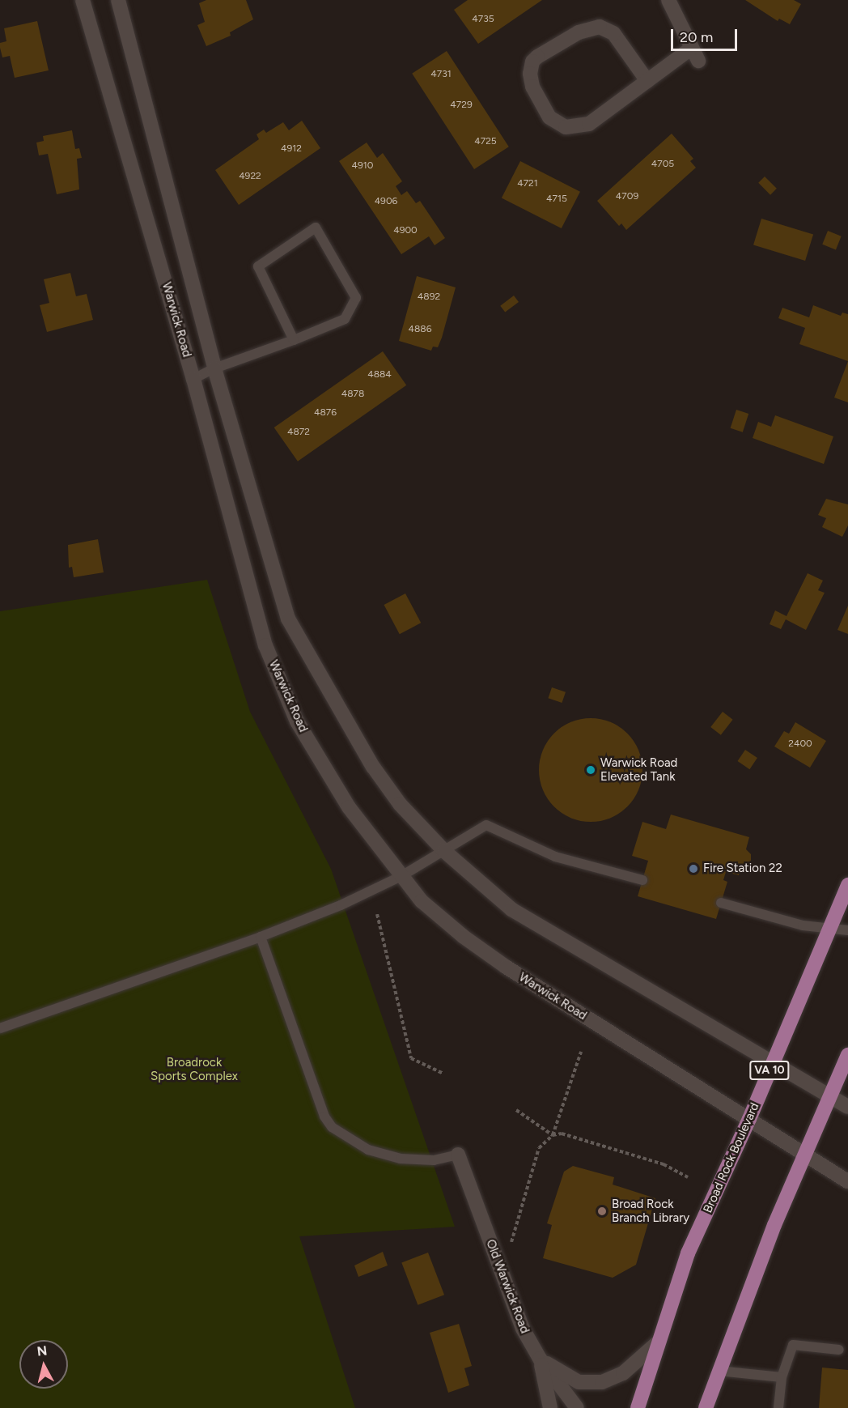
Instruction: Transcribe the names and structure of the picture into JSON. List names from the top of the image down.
{
  "streets": {
    "main road": [
      "Warwick Road",
      "VA 10",
      "Broad Rock Boulevard",
      "Old Warwick Road"
    ]
  },
  "crossings": [
    ["Warwick Road", "Broad Rock Boulevard"]
  ],
  "parks": ["Broadrock Sports Complex"],
  "places": ["Warwick Road Elevated Tank", "Fire Station 22", "Broad Rock Branch Library"],
  "house_numbers": [
    "4735",
    "4731",
    "4729",
    "4725",
    "4912",
    "4705",
    "4910",
    "4922",
    "4721",
    "4709",
    "4715",
    "4906",
    "4900",
    "4892",
    "4886",
    "4884",
    "4878",
    "4876",
    "4872",
    "2400"
  ],
  "scale_bar": "20 m",
  "north": "top"
}
